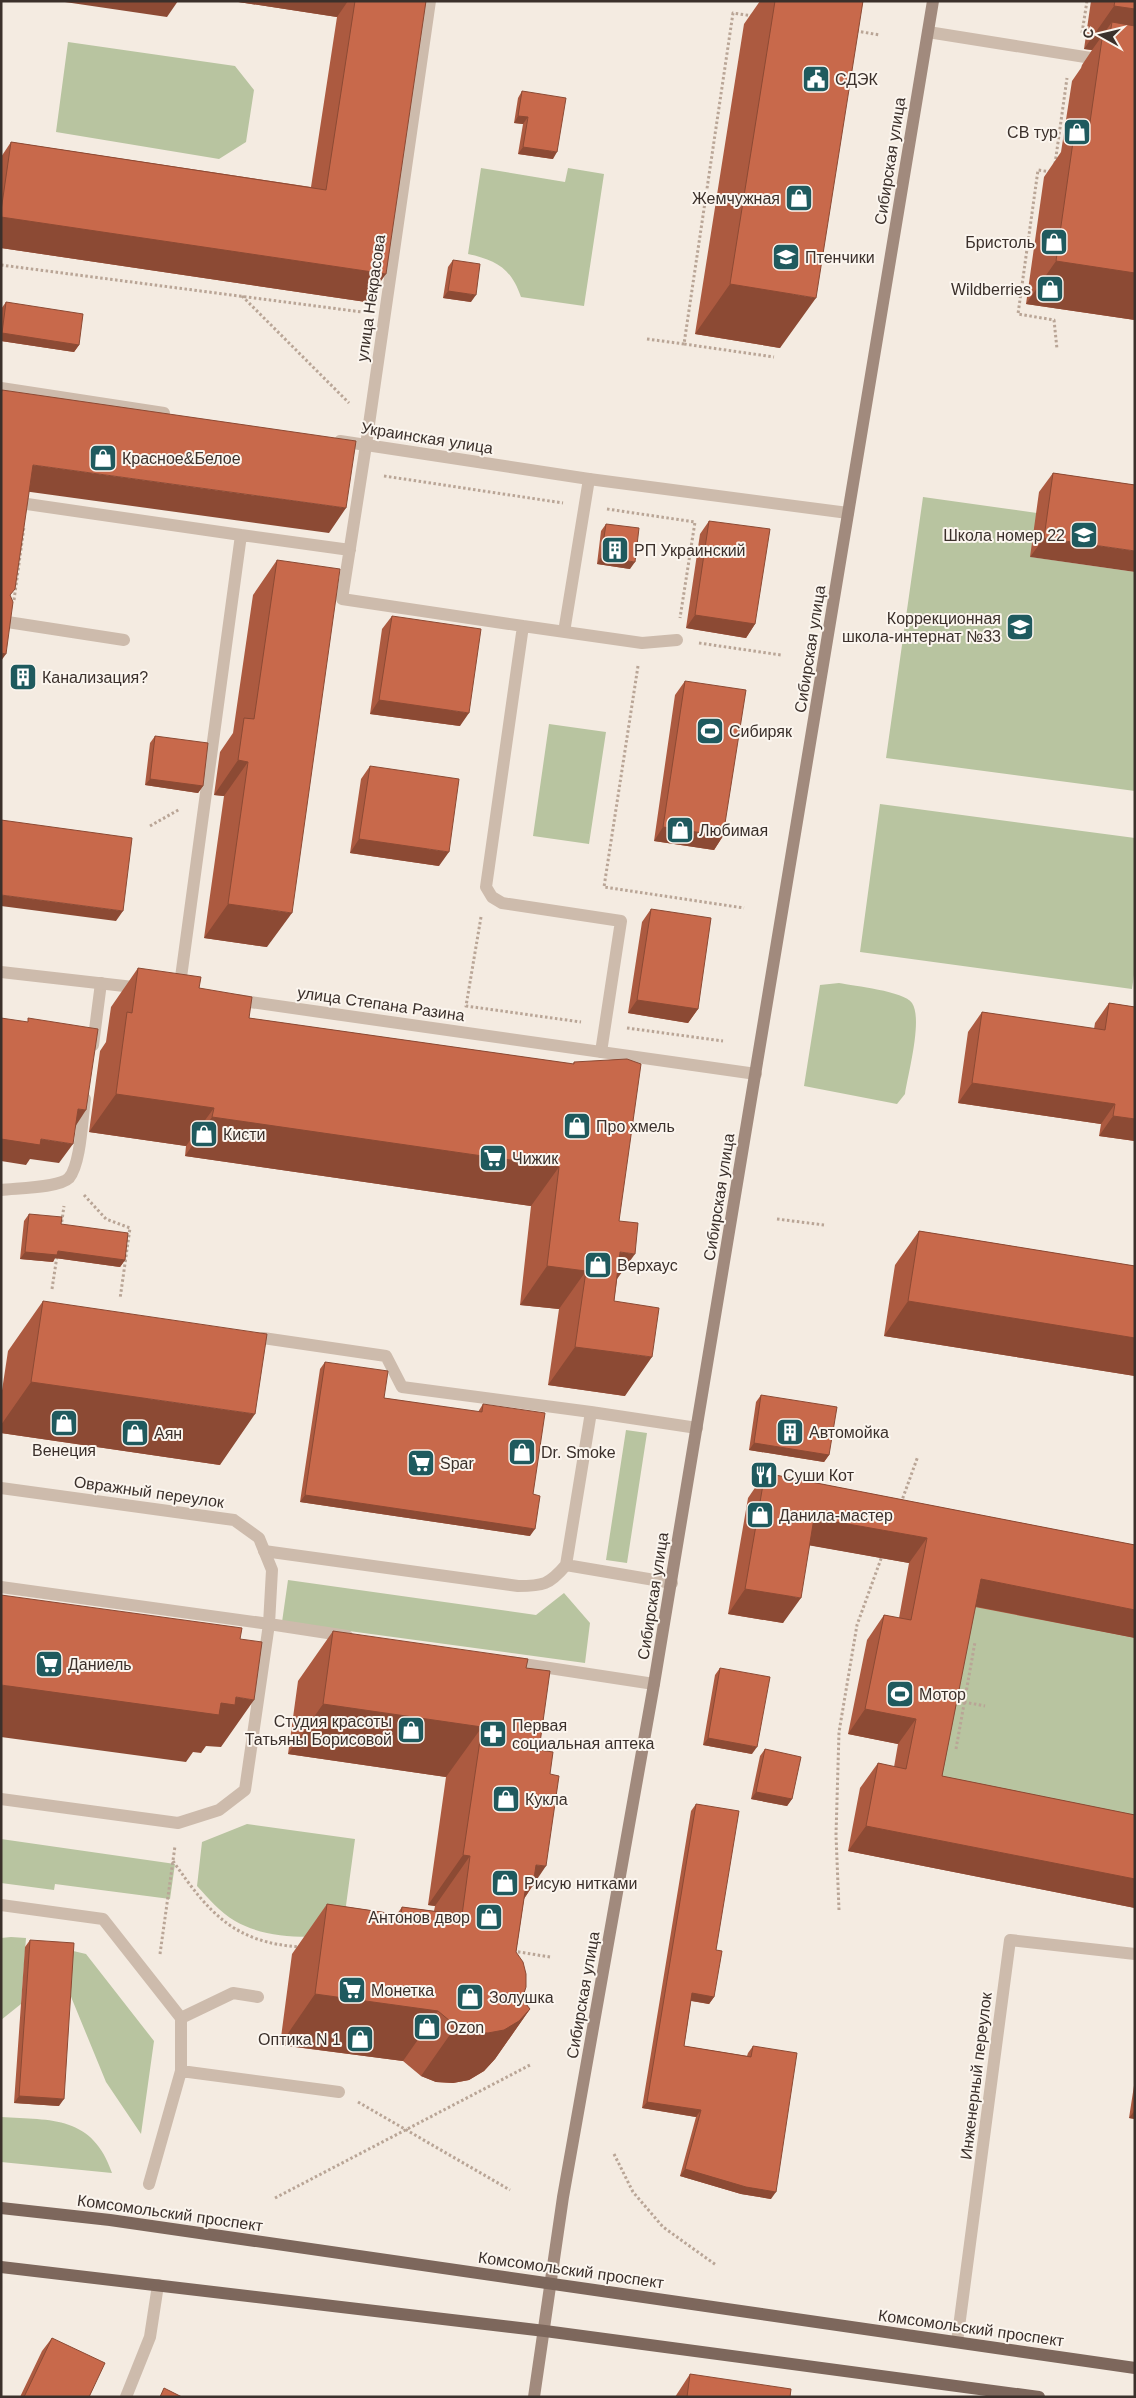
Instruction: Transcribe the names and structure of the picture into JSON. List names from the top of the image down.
{
  "streets": {
    "main road": ["Сибирская улица", "Комсомольский проспект"],
    "street": [
      "улица Некрасова",
      "Украинская улица",
      "улица Степана Разина",
      "Овражный переулок",
      "Инженерный переулок"
    ]
  },
  "crossings": [
    ["Сибирская улица", "Украинская улица"],
    ["Сибирская улица", "улица Степана Разина"],
    ["Сибирская улица", "Комсомольский проспект"],
    ["улица Некрасова", "Украинская улица"],
    ["Инженерный переулок", "Комсомольский проспект"]
  ],
  "places": {
    "public building": ["СДЭК"],
    "shop": [
      "СВ тур",
      "Жемчужная",
      "Бристоль",
      "Wildberries",
      "Красное&Белое",
      "Любимая",
      "Про хмель",
      "Кисти",
      "Верхаус",
      "Венеция",
      "Аян",
      "Dr. Smoke",
      "Данила-мастер",
      "Студия красоты Татьяны Борисовой",
      "Кукла",
      "Рисую нитками",
      "Антонов двор",
      "Золушка",
      "Ozon",
      "Оптика N 1"
    ],
    "school or university": ["Птенчики", "Школа номер 22", "Коррекционная школа-интернат №33"],
    "building": ["РП Украинский", "Канализация?", "Автомойка"],
    "sports": ["Сибиряк", "Мотор"],
    "supermarket": [
      "Чижик",
      "Spar",
      "Даниель",
      "Монетка"
    ],
    "restaurant": ["Суши Кот"],
    "pharmacy": ["Первая социальная аптека"]
  },
  "north": "left"
}
